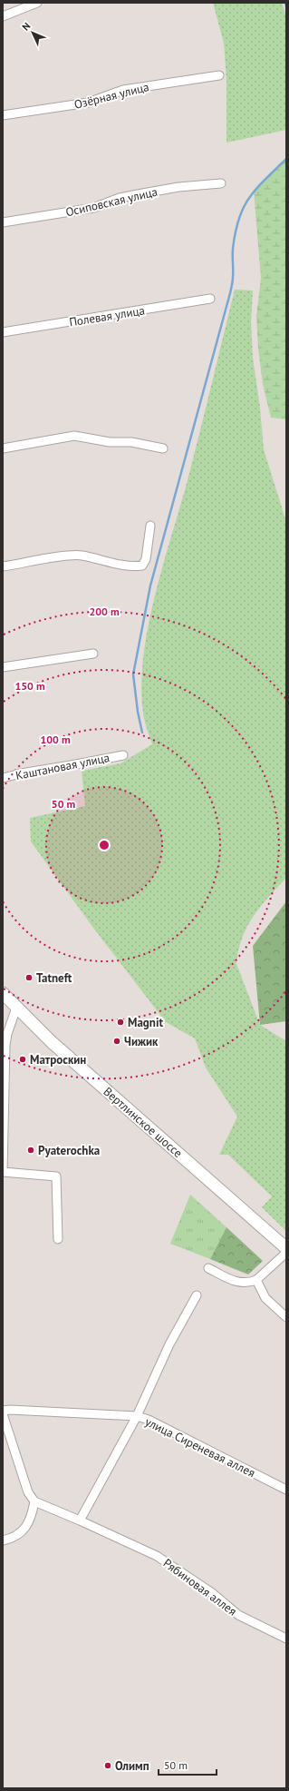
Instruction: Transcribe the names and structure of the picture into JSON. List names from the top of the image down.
{
  "streets": {
    "main road": ["Вертлинское шоссе"],
    "street": [
      "Озёрная улица",
      "Осиповская улица",
      "Полевая улица",
      "Каштановая улица",
      "улица Сиреневая аллея",
      "Рябиновая аллея"
    ]
  },
  "places": [
    "Tatneft",
    "Magnit",
    "Чижик",
    "Матроскин",
    "Pyaterochka",
    "Олимп"
  ],
  "scale_bar": "50 m",
  "north": "top left",
  "rings": [
    "200 m",
    "150 m",
    "100 m",
    "50 m"
  ]
}
